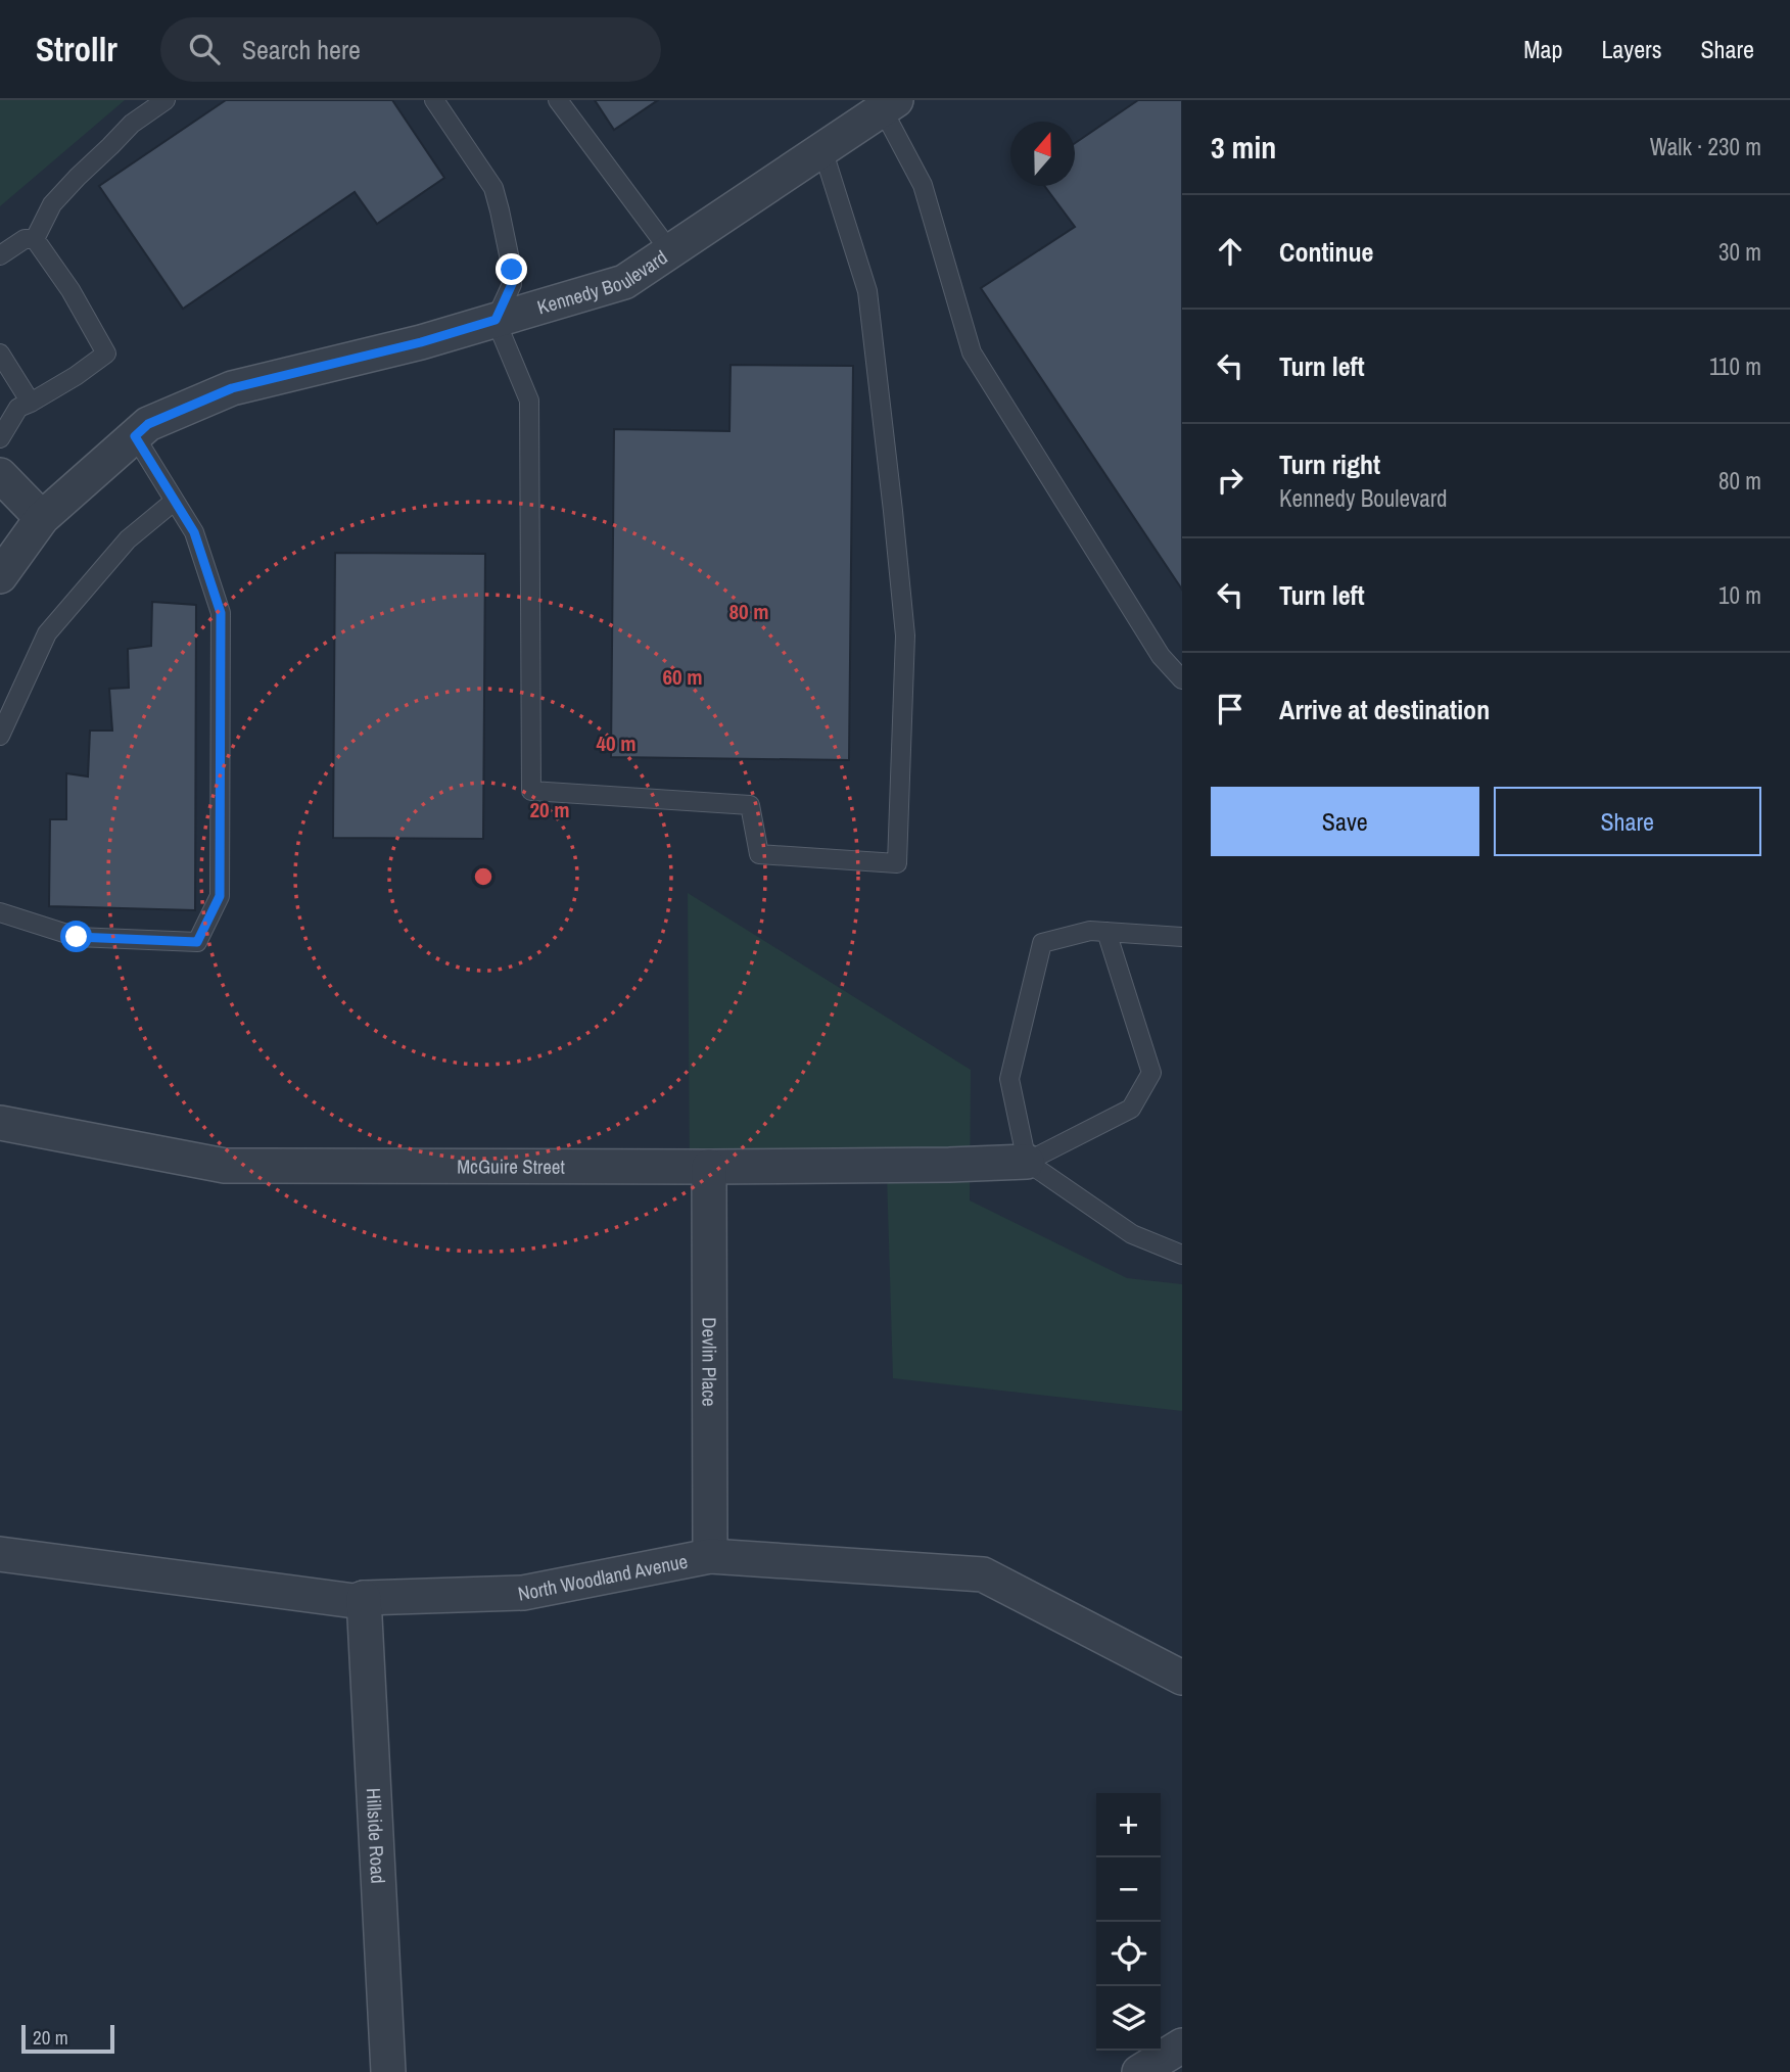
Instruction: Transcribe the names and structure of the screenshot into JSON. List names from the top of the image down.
{
  "streets": {
    "street": [
      "Kennedy Boulevard",
      "McGuire Street",
      "Devlin Place",
      "North Woodland Avenue",
      "Hillside Road"
    ]
  },
  "crossings": [
    ["McGuire Street", "Devlin Place"],
    ["Devlin Place", "North Woodland Avenue"],
    ["North Woodland Avenue", "Hillside Road"]
  ],
  "scale_bar": "20 m",
  "north": "top",
  "page": {
    "header": "Strollr",
    "search": "Search here",
    "nav": ["Map", "Layers", "Share"],
    "heading": ["3 min", "Walk · 230 m"],
    "list": [
      ["Continue", "30 m"],
      ["Turn left", "110 m"],
      ["Turn right", "Kennedy Boulevard", "80 m"],
      ["Turn left", "10 m"],
      "Arrive at destination"
    ],
    "buttons": ["Save", "Share"],
    "map_buttons": ["+", "−"],
    "scale": "20 m"
  },
  "rings": [
    "80 m",
    "60 m",
    "40 m",
    "20 m"
  ]
}
